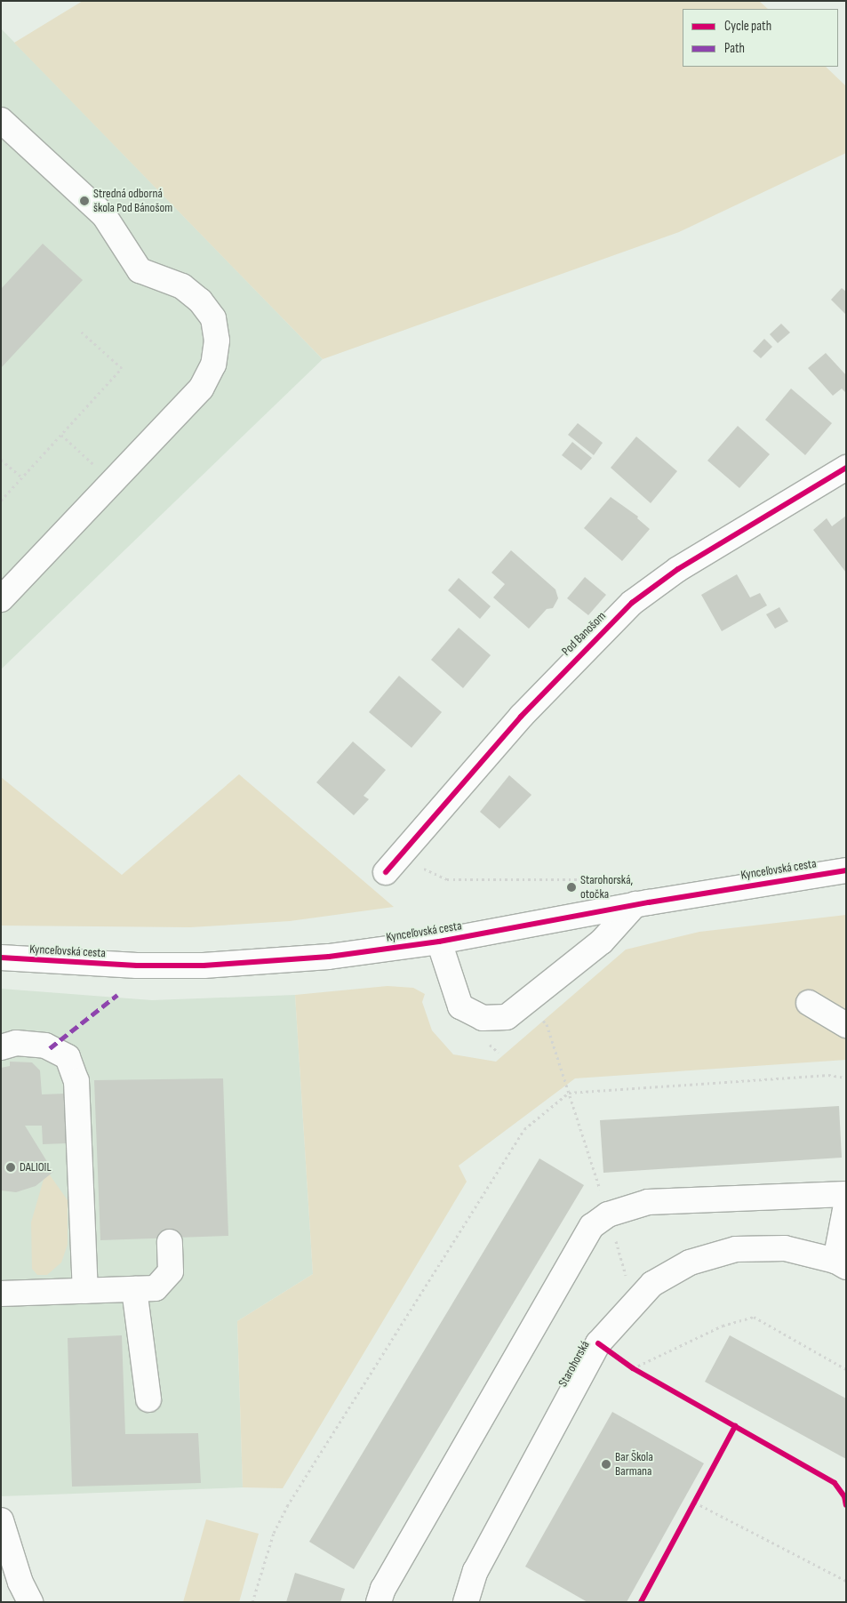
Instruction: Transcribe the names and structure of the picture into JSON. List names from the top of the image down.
{
  "streets": {
    "street": ["Pod Banošom", "Kynceľovská cesta", "Starohorská"]
  },
  "places": [
    "Stredná odborná škola Pod Bánošom",
    "Starohorská, otočka",
    "DALIOIL",
    "Bar Škola Barmana"
  ],
  "legend": ["Cycle path", "Path"]
}
